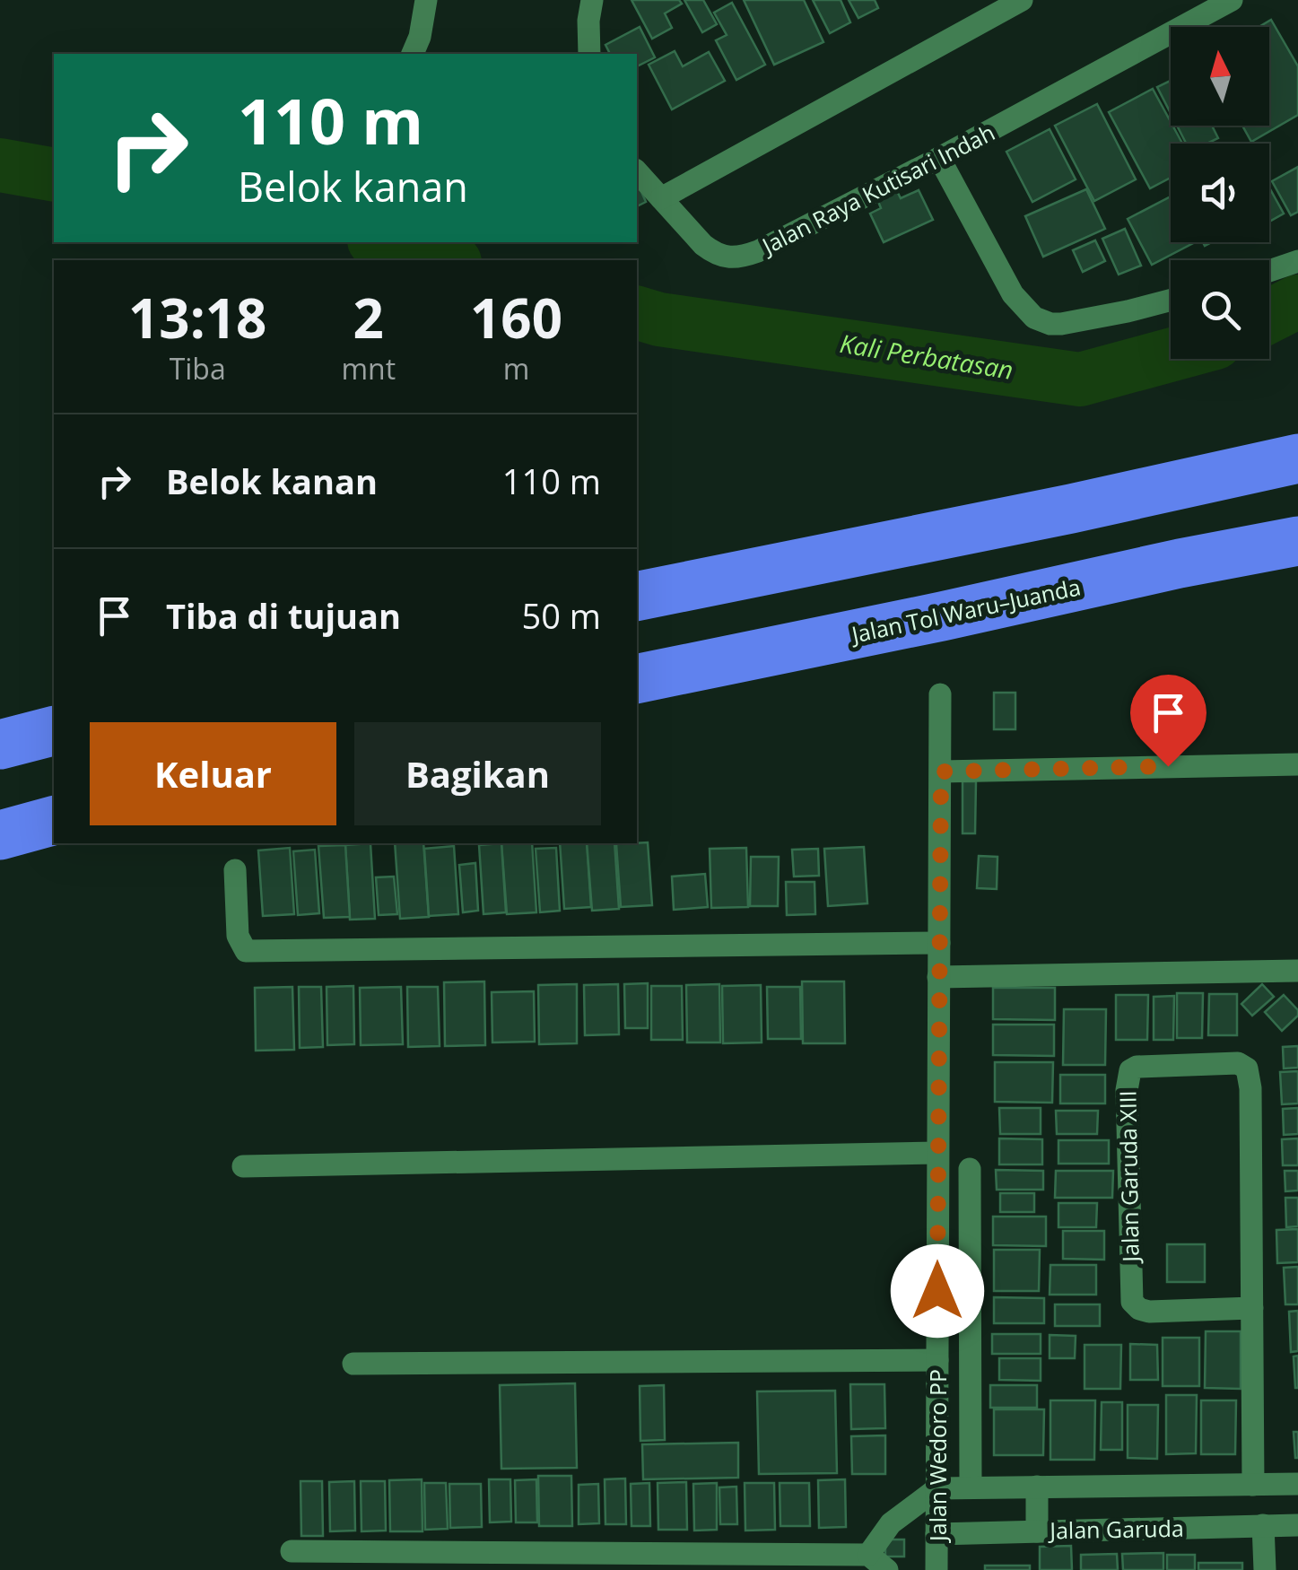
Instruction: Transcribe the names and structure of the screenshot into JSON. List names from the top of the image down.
{
  "streets": {
    "highway": ["Jalan Tol Waru–Juanda"],
    "street": [
      "Jalan Raya Kutisari Indah",
      "Jalan Garuda XIII",
      "Jalan Wedoro PP",
      "Jalan Garuda"
    ]
  },
  "crossings": [
    ["Jalan Garuda XIII", "Jalan Garuda"],
    ["Jalan Wedoro PP", "Jalan Garuda"]
  ],
  "water": ["Kali Perbatasan"],
  "north": "top",
  "page": {
    "turn": ["110 m", "Belok kanan"],
    "eta": [
      "13:18",
      "Tiba",
      "2",
      "mnt",
      "160",
      "m"
    ],
    "list": [
      {
        "name": "Belok kanan",
        "value": "110 m"
      },
      {
        "name": "Tiba di tujuan",
        "value": "50 m"
      }
    ],
    "buttons": ["Keluar", "Bagikan"]
  }
}
